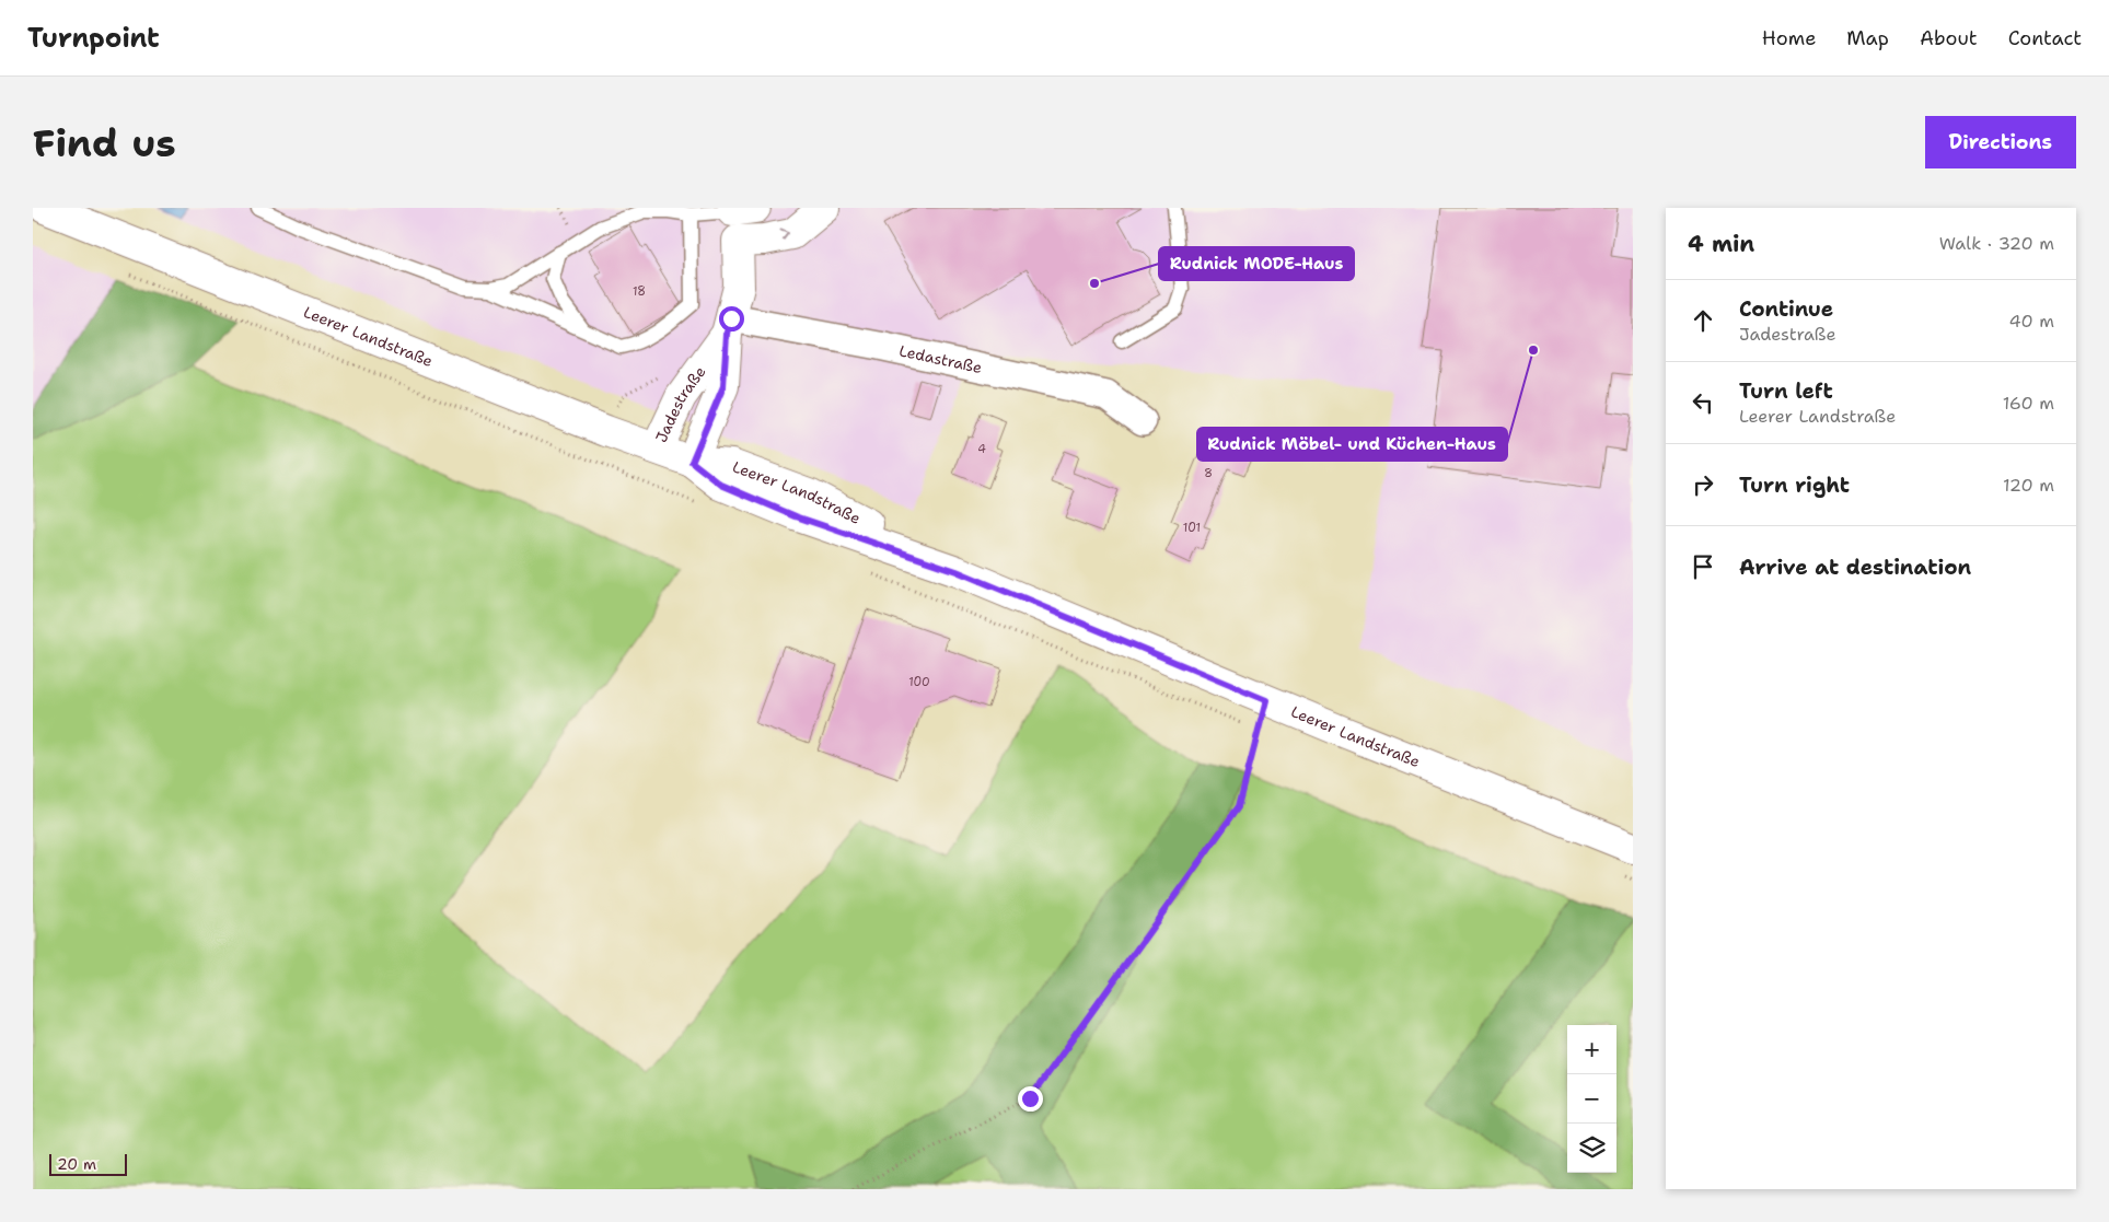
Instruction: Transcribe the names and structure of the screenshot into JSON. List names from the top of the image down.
{
  "streets": {
    "main road": ["Leerer Landstraße", "Jadestraße"],
    "street": ["Ledastraße"]
  },
  "crossings": [
    ["Leerer Landstraße", "Jadestraße"],
    ["Ledastraße", "Jadestraße"]
  ],
  "places": ["Rudnick MODE-Haus", "Rudnick Möbel- und Küchen-Haus"],
  "house_numbers": [
    "18",
    "4",
    "8",
    "101",
    "100"
  ],
  "scale_bar": "20 m",
  "page": {
    "header": "Turnpoint",
    "nav": [
      "Home",
      "Map",
      "About",
      "Contact"
    ],
    "buttons": "Directions",
    "title": "Find us",
    "heading": ["4 min", "Walk · 320 m"],
    "list": [
      ["Continue", "Jadestraße", "40 m"],
      ["Turn left", "Leerer Landstraße", "160 m"],
      ["Turn right", "120 m"],
      "Arrive at destination"
    ],
    "map_buttons": ["+", "−"],
    "scale": "20 m"
  }
}
